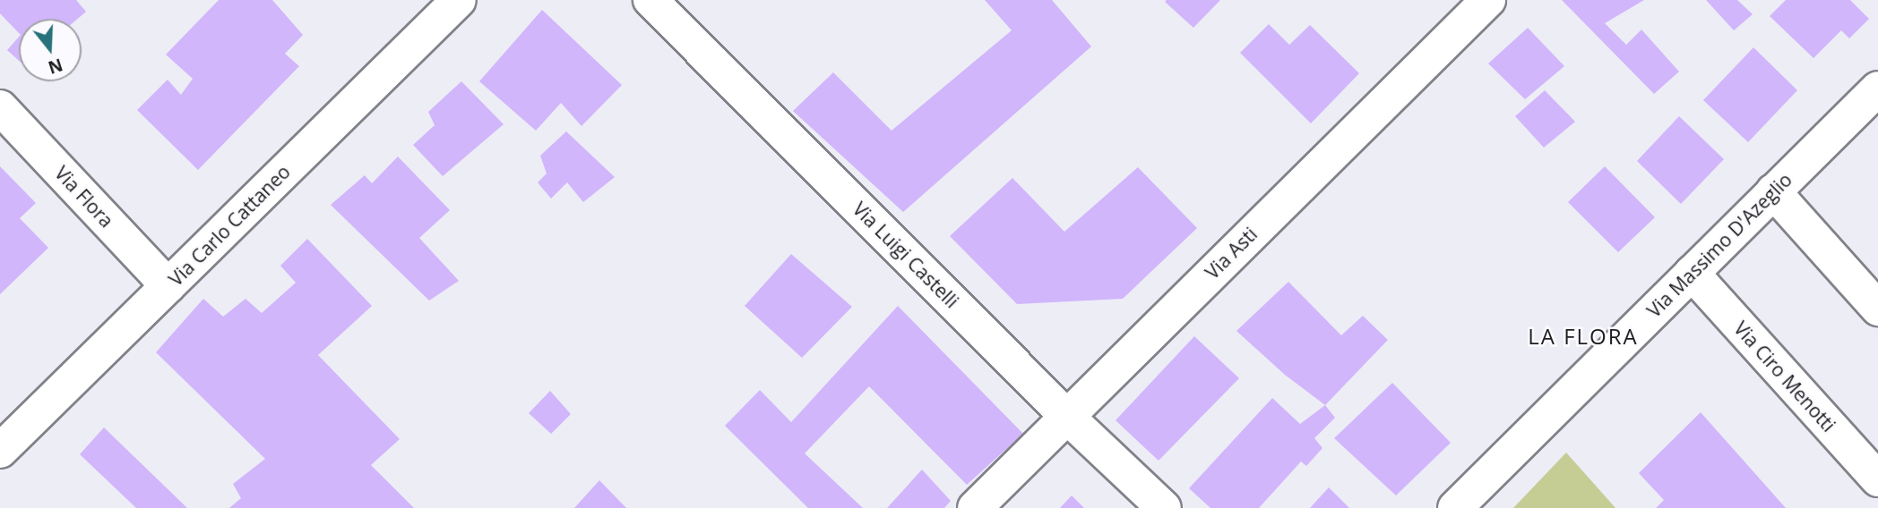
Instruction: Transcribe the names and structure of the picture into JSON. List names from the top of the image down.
{
  "streets": {
    "street": [
      "Via Flora",
      "Via Carlo Cattaneo",
      "Via Massimo D'Azeglio",
      "Via Asti",
      "Via Luigi Castelli",
      "Via Ciro Menotti"
    ]
  },
  "crossings": [
    ["Via Flora", "Via Carlo Cattaneo"],
    ["Via Massimo D'Azeglio", "Via Ciro Menotti"],
    ["Via Asti", "Via Luigi Castelli"]
  ],
  "districts": ["LA FLORA"],
  "north": "bottom"
}
